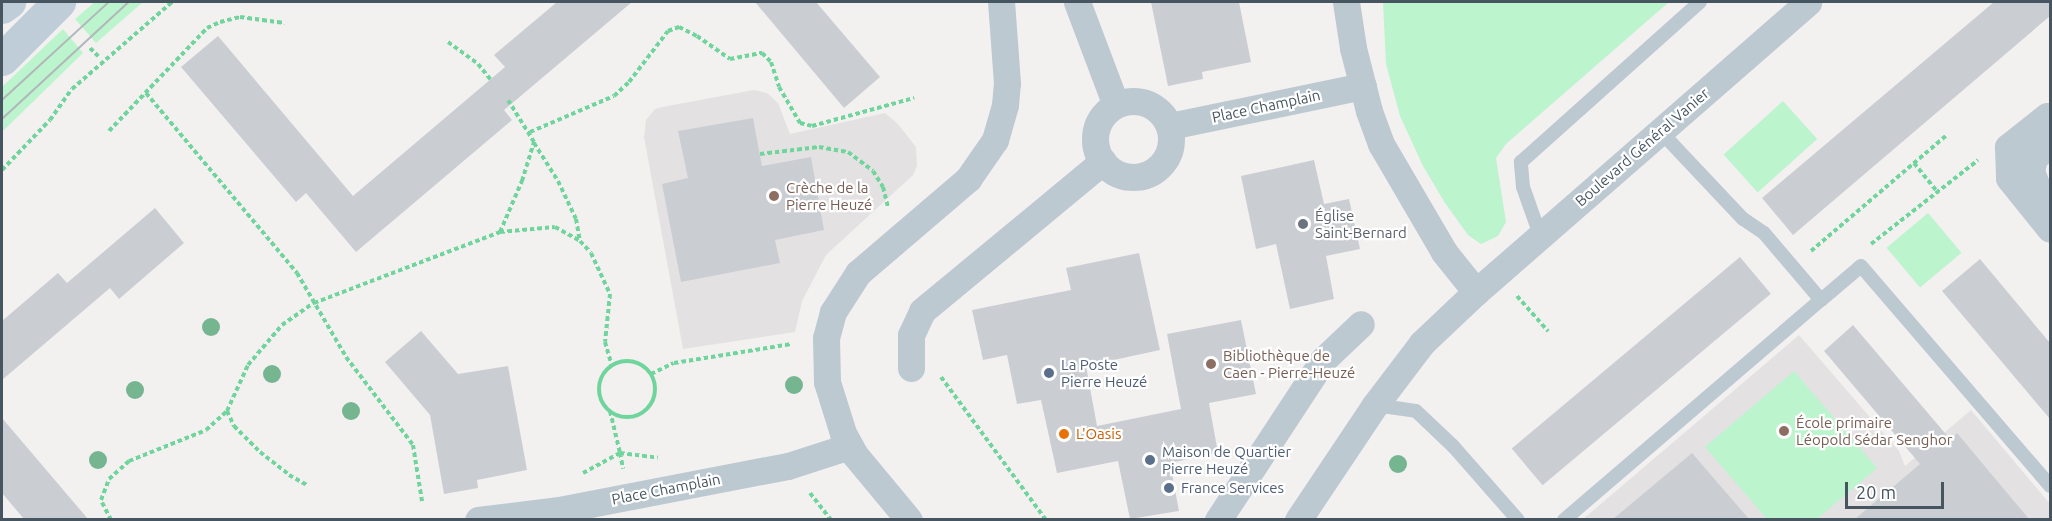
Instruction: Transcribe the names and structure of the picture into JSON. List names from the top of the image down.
{
  "streets": {
    "street": ["Place Champlain", "Boulevard Général Vanier"]
  },
  "places": [
    "Crèche de la Pierre Heuzé",
    "Église Saint-Bernard",
    "Bibliothèque de Caen - Pierre-Heuzé",
    "La Poste Pierre Heuzé",
    "École primaire Léopold Sédar Senghor",
    "L'Oasis",
    "Maison de Quartier Pierre Heuzé",
    "France Services"
  ],
  "scale_bar": "20 m"
}
